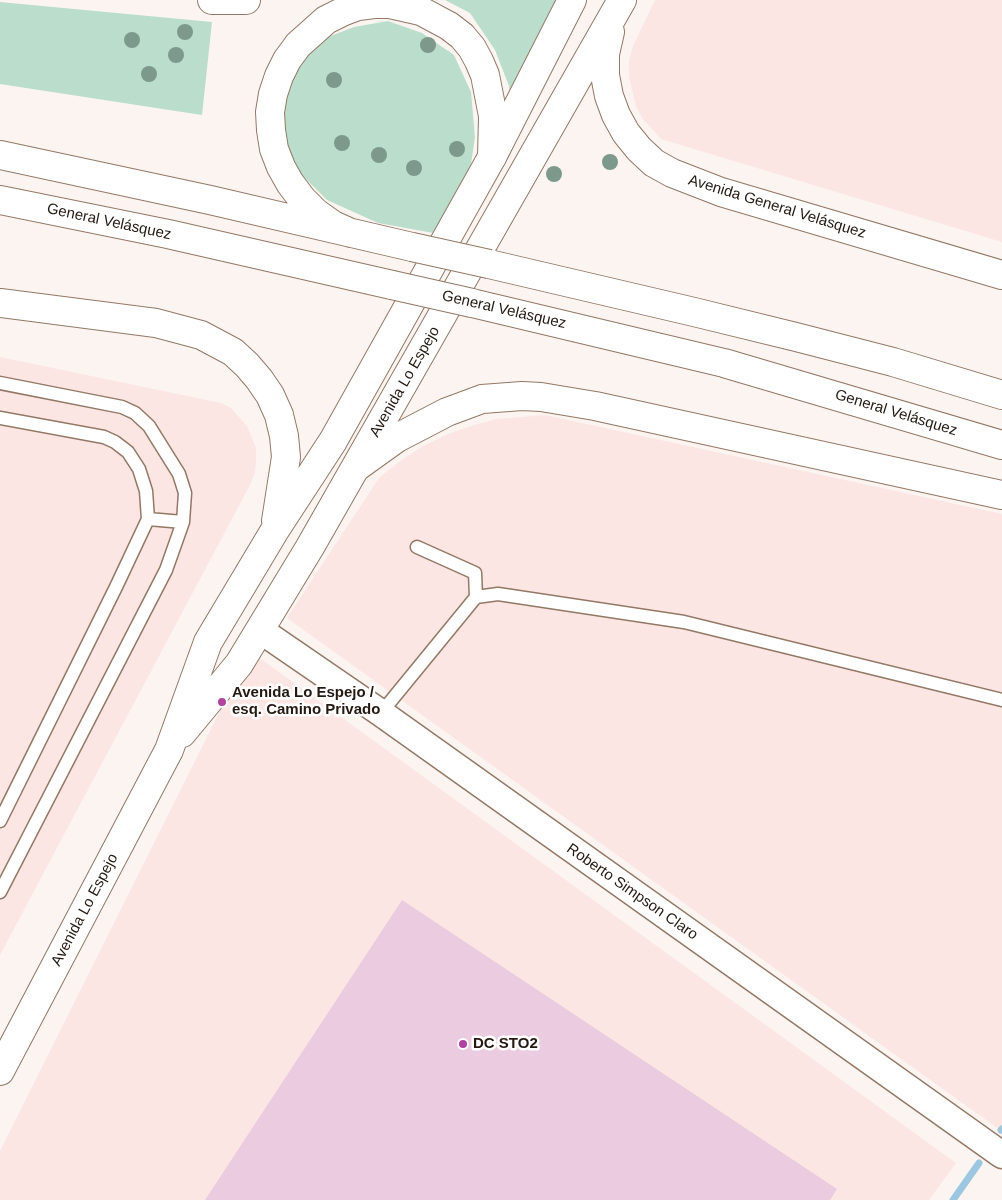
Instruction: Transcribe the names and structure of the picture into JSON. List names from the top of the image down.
{
  "streets": {
    "main road": ["Avenida General Velásquez", "General Velásquez", "Avenida Lo Espejo"],
    "street": ["Roberto Simpson Claro"]
  },
  "crossings": [
    ["Avenida General Velásquez", "Avenida Lo Espejo"],
    ["Avenida Lo Espejo", "Roberto Simpson Claro"]
  ],
  "places": ["Avenida Lo Espejo / esq. Camino Privado", "DC STO2"]
}
